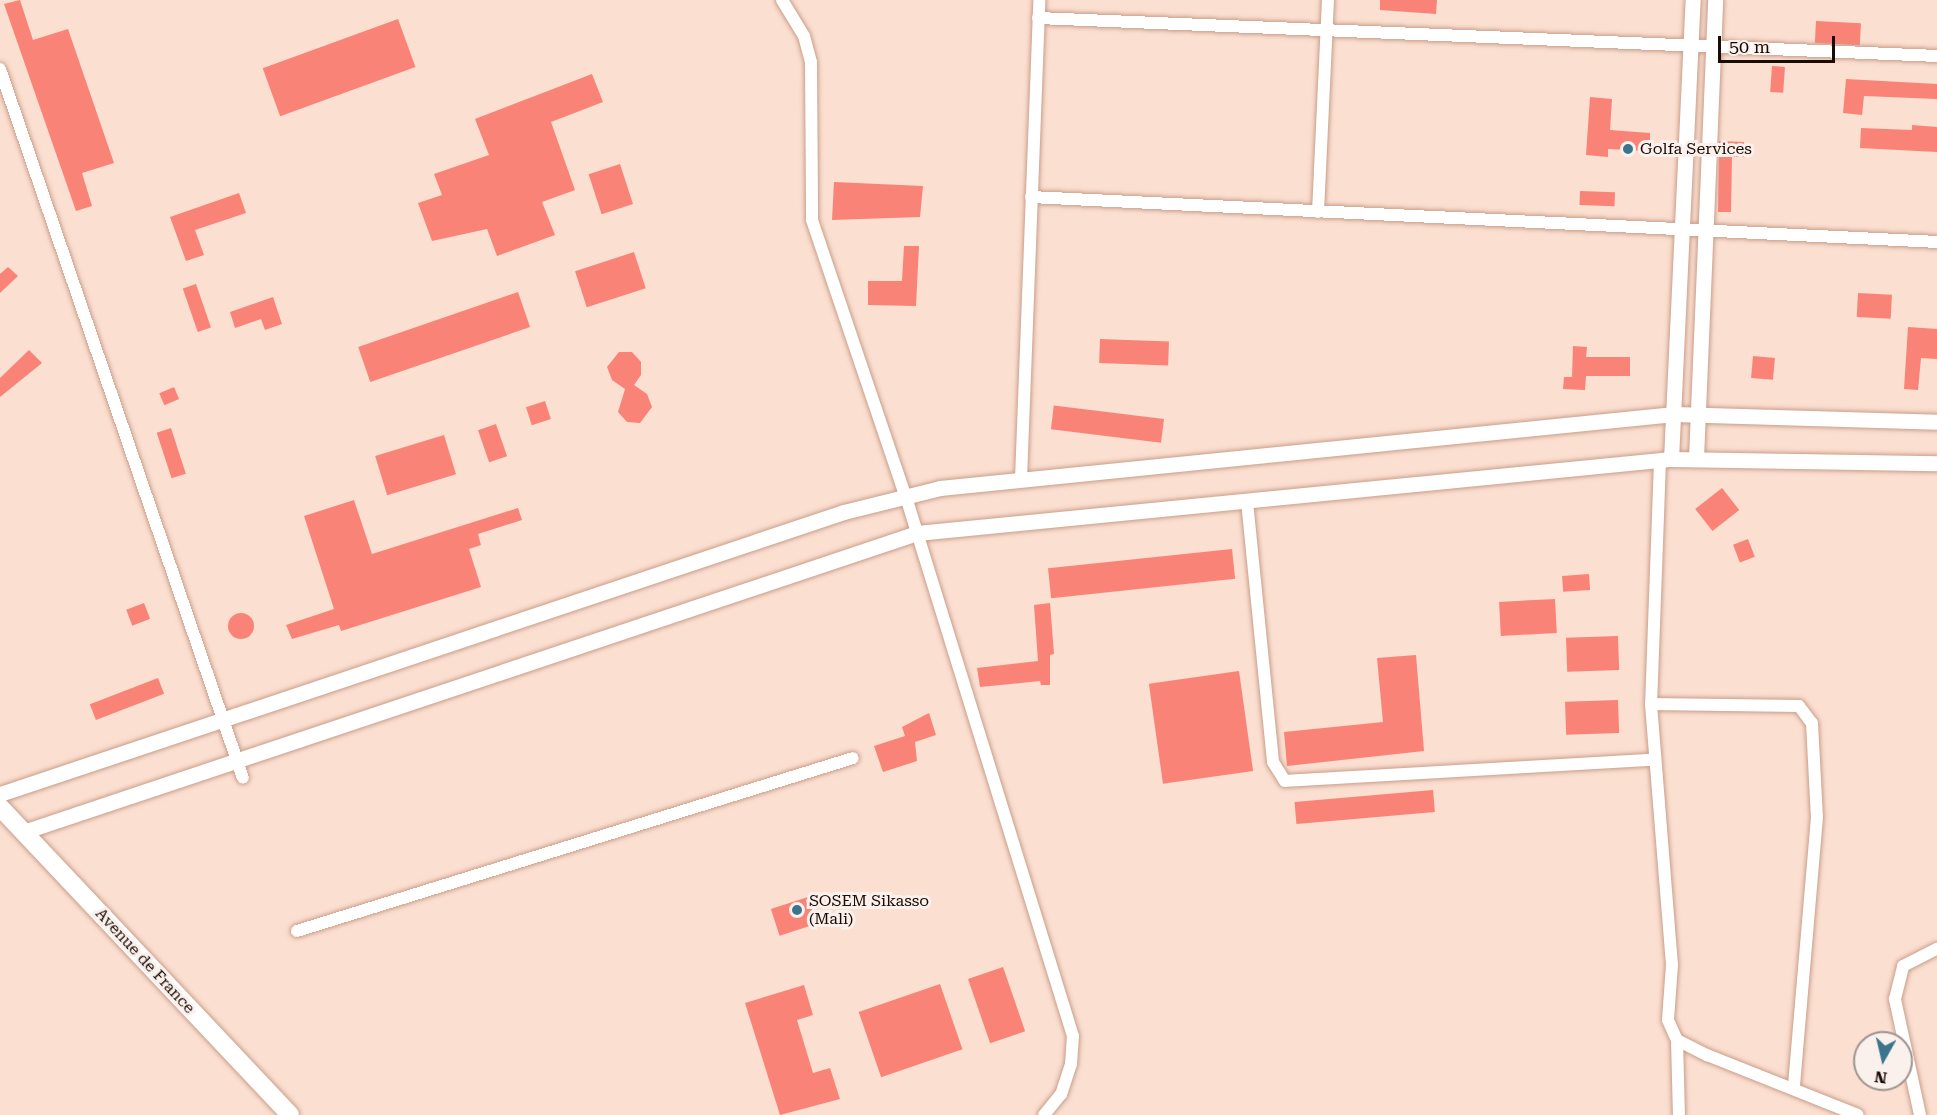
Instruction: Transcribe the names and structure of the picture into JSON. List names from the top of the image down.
{
  "streets": {
    "main road": ["Avenue de France"]
  },
  "places": ["Golfa Services", "SOSEM Sikasso (Mali)"],
  "scale_bar": "50 m",
  "north": "bottom"
}
